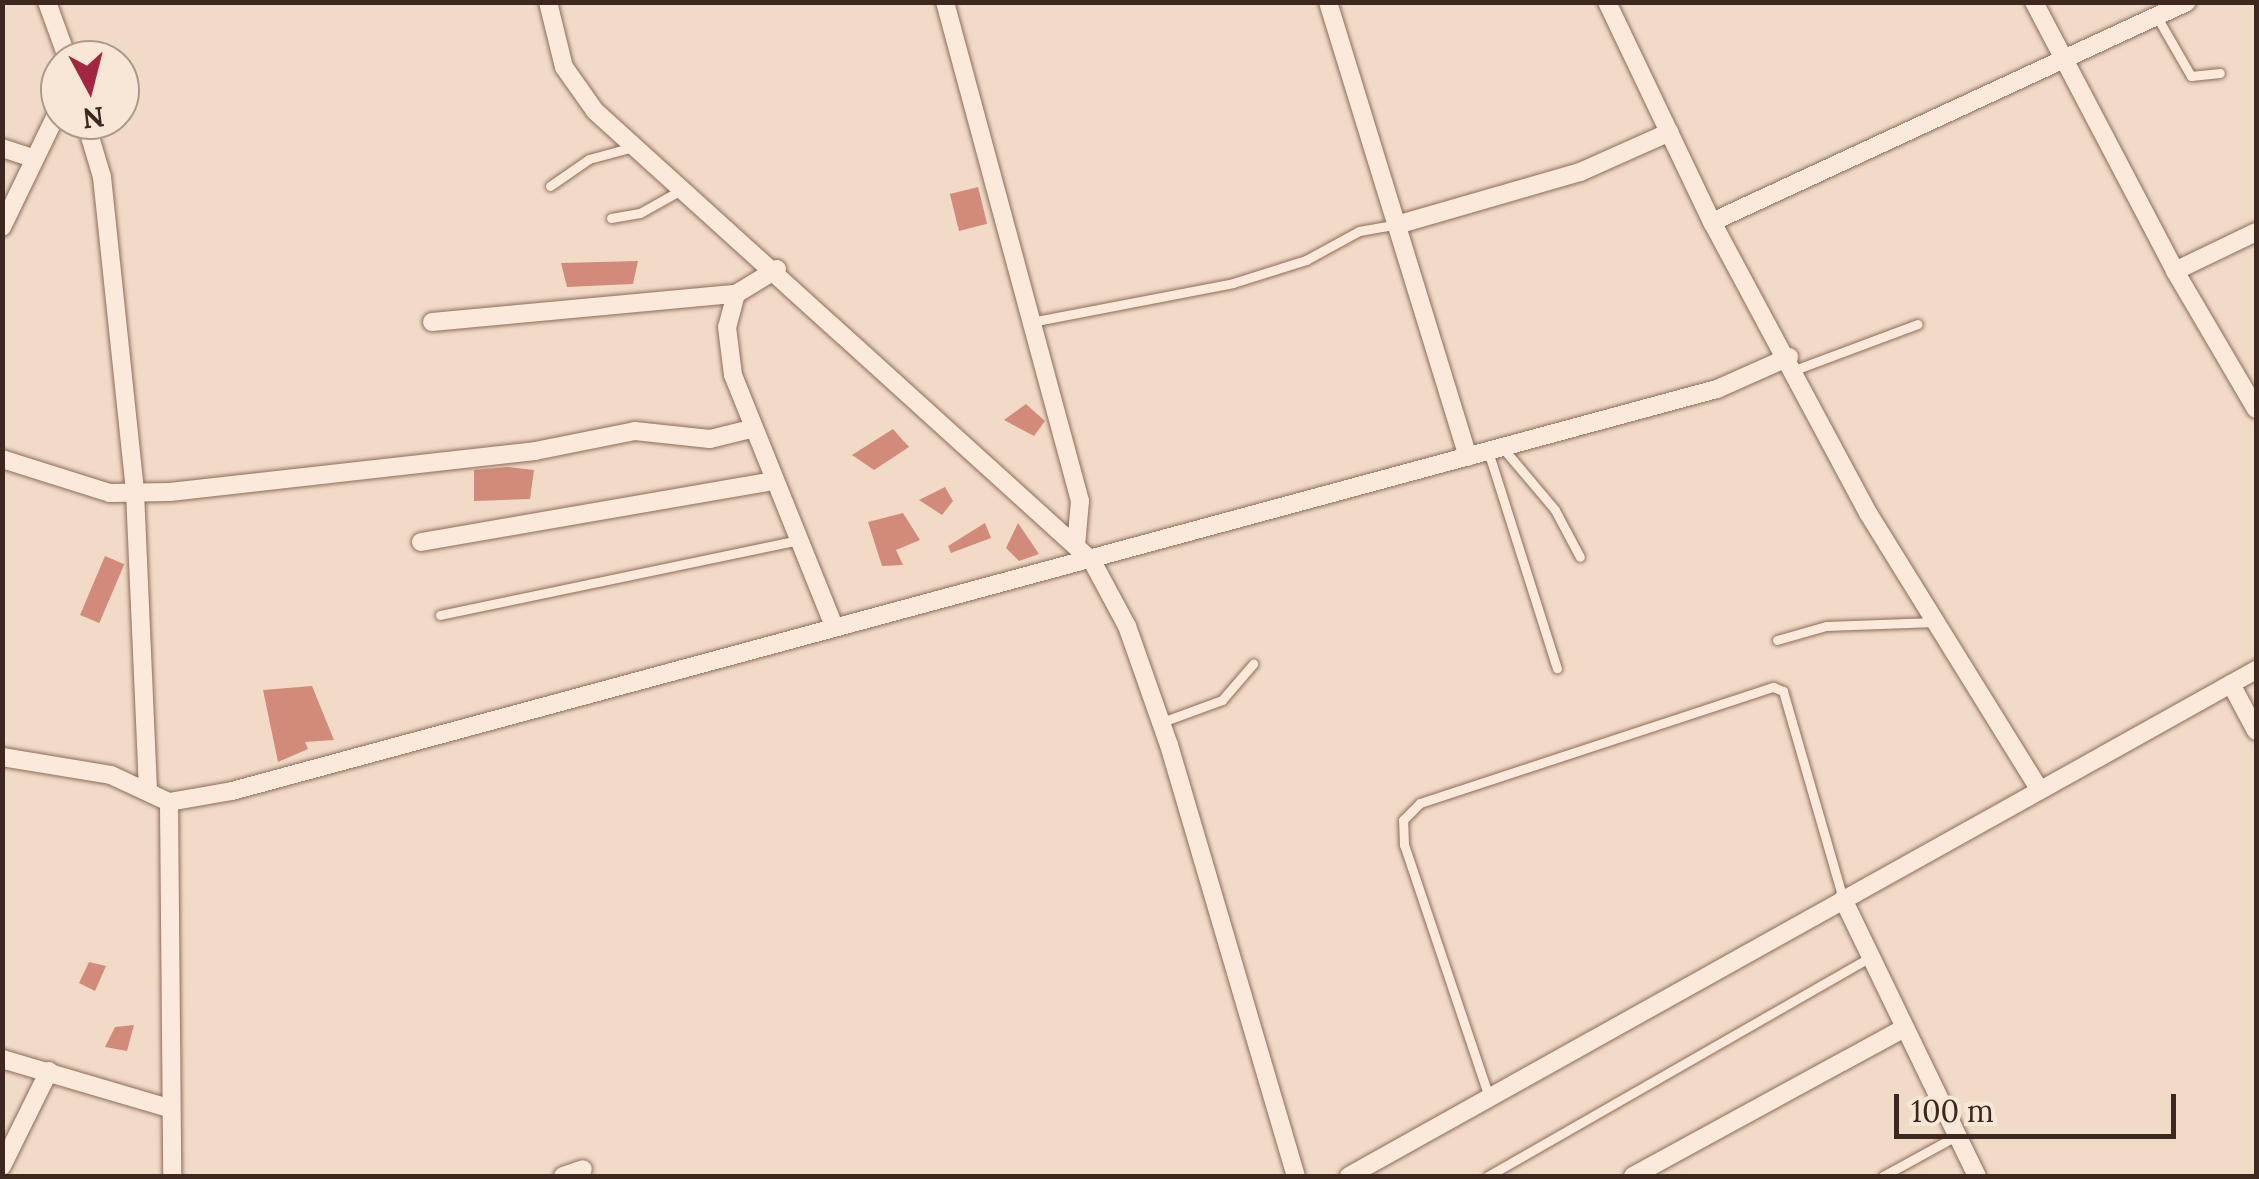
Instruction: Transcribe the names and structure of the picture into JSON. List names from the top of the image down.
{
  "scale_bar": "100 m",
  "north": "bottom"
}
